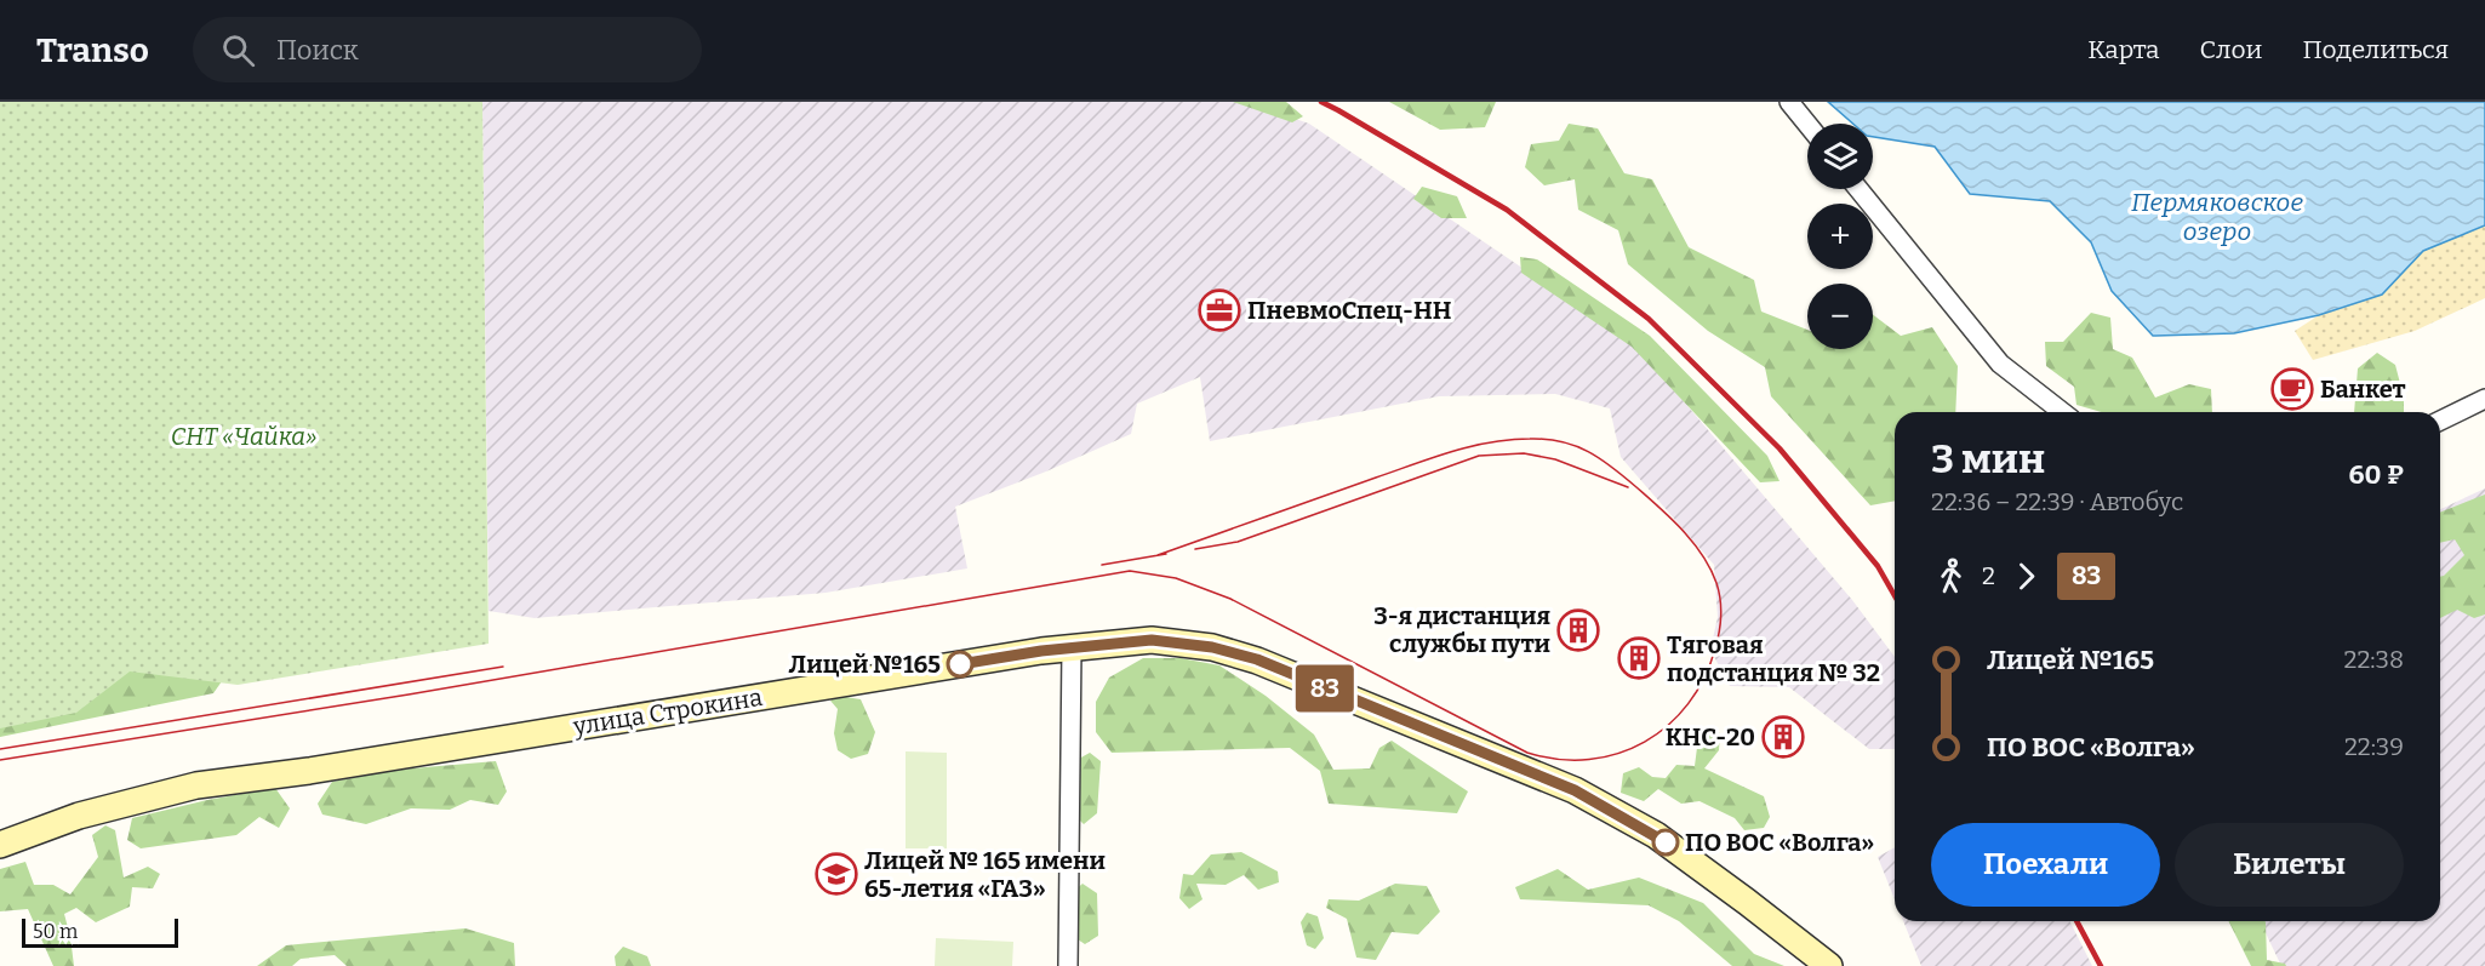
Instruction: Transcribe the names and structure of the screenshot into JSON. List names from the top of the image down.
{
  "streets": {
    "street": ["улица Строкина"]
  },
  "water": ["Пермяковское озеро"],
  "parks": ["СНТ «Чайка»"],
  "places": {
    "office": ["ПневмоСпец-НН"],
    "cafe": ["Банкет"],
    "building": ["3-я дистанция службы пути", "Тяговая подстанция № 32", "КНС-20"],
    "other": ["Лицей №165", "ПО ВОС «Волга»"],
    "school or university": ["Лицей № 165 имени 65-летия «ГАЗ»"]
  },
  "lines": ["bus line 83"],
  "scale_bar": "50 m",
  "page": {
    "header": "Transo",
    "search": "Поиск",
    "nav": ["Карта", "Слои", "Поделиться"],
    "on_map": "83",
    "map_buttons": ["+", "−"],
    "heading": ["3 мин", "22:36 – 22:39 · Автобус", "60 ₽"],
    "legs": ["2", "83"],
    "list": [
      {
        "name": "Лицей №165",
        "value": "22:38"
      },
      {
        "name": "ПО ВОС «Волга»",
        "value": "22:39"
      }
    ],
    "buttons": ["Поехали", "Билеты"],
    "scale": "50 m"
  }
}
